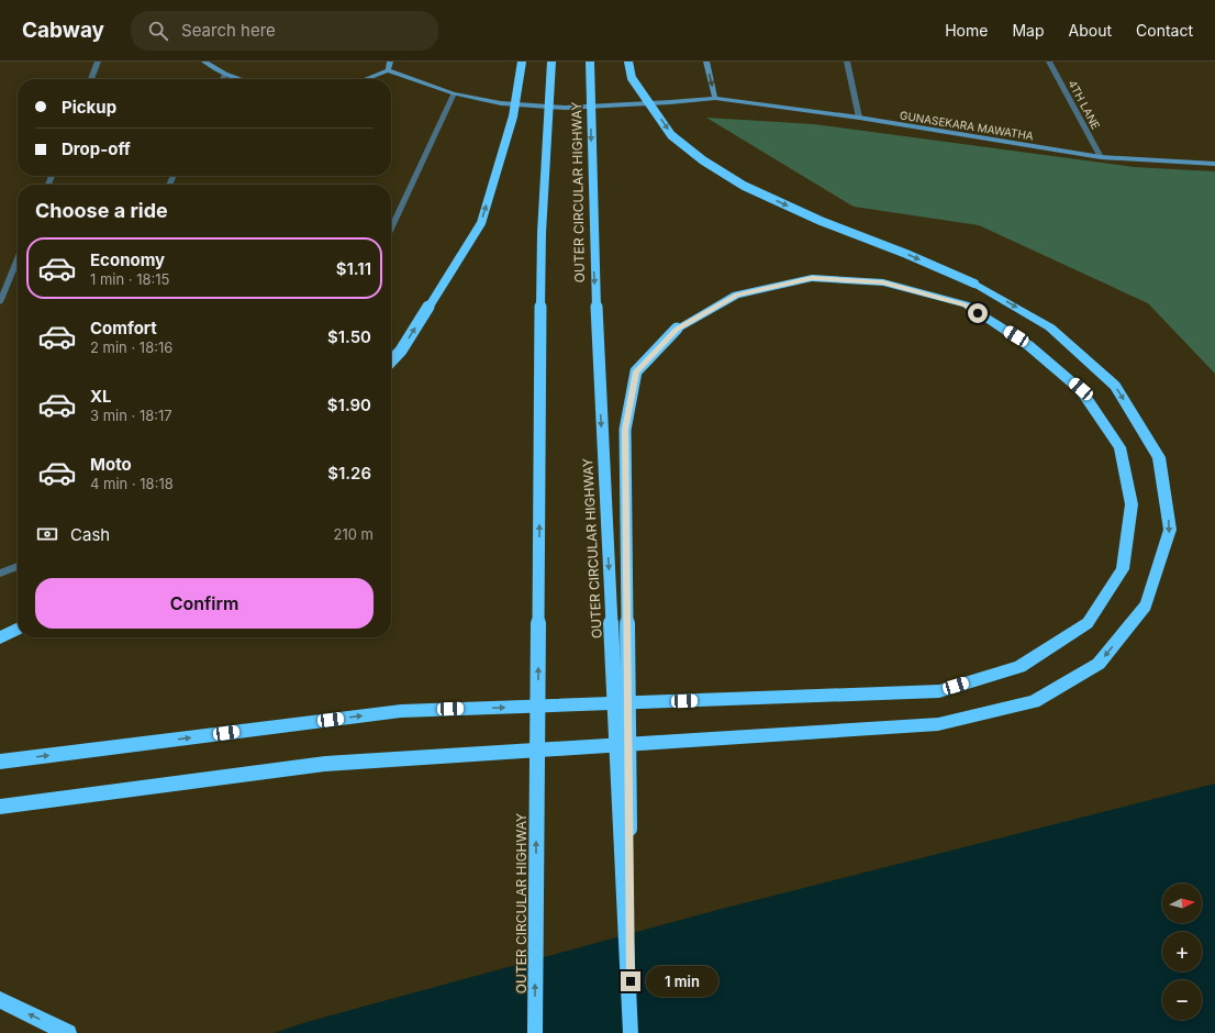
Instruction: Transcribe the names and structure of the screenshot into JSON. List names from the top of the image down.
{
  "streets": {
    "highway": ["OUTER CIRCULAR HIGHWAY"],
    "street": ["4TH LANE", "GUNASEKARA MAWATHA"]
  },
  "crossings": [
    ["4TH LANE", "GUNASEKARA MAWATHA"]
  ],
  "north": "right",
  "page": {
    "header": "Cabway",
    "search": "Search here",
    "nav": [
      "Home",
      "Map",
      "About",
      "Contact"
    ],
    "banner": ["Pickup", "Drop-off"],
    "heading": "Choose a ride",
    "list": [
      {
        "name": "Economy",
        "note": "1 min · 18:15",
        "value": "$1.11"
      },
      {
        "name": "Comfort",
        "note": "2 min · 18:16",
        "value": "$1.50"
      },
      {
        "name": "XL",
        "note": "3 min · 18:17",
        "value": "$1.90"
      },
      {
        "name": "Moto",
        "note": "4 min · 18:18",
        "value": "$1.26"
      }
    ],
    "pay": ["Cash", "210 m"],
    "buttons": "Confirm",
    "map_buttons": ["+", "−"],
    "bubble": "1 min"
  }
}
